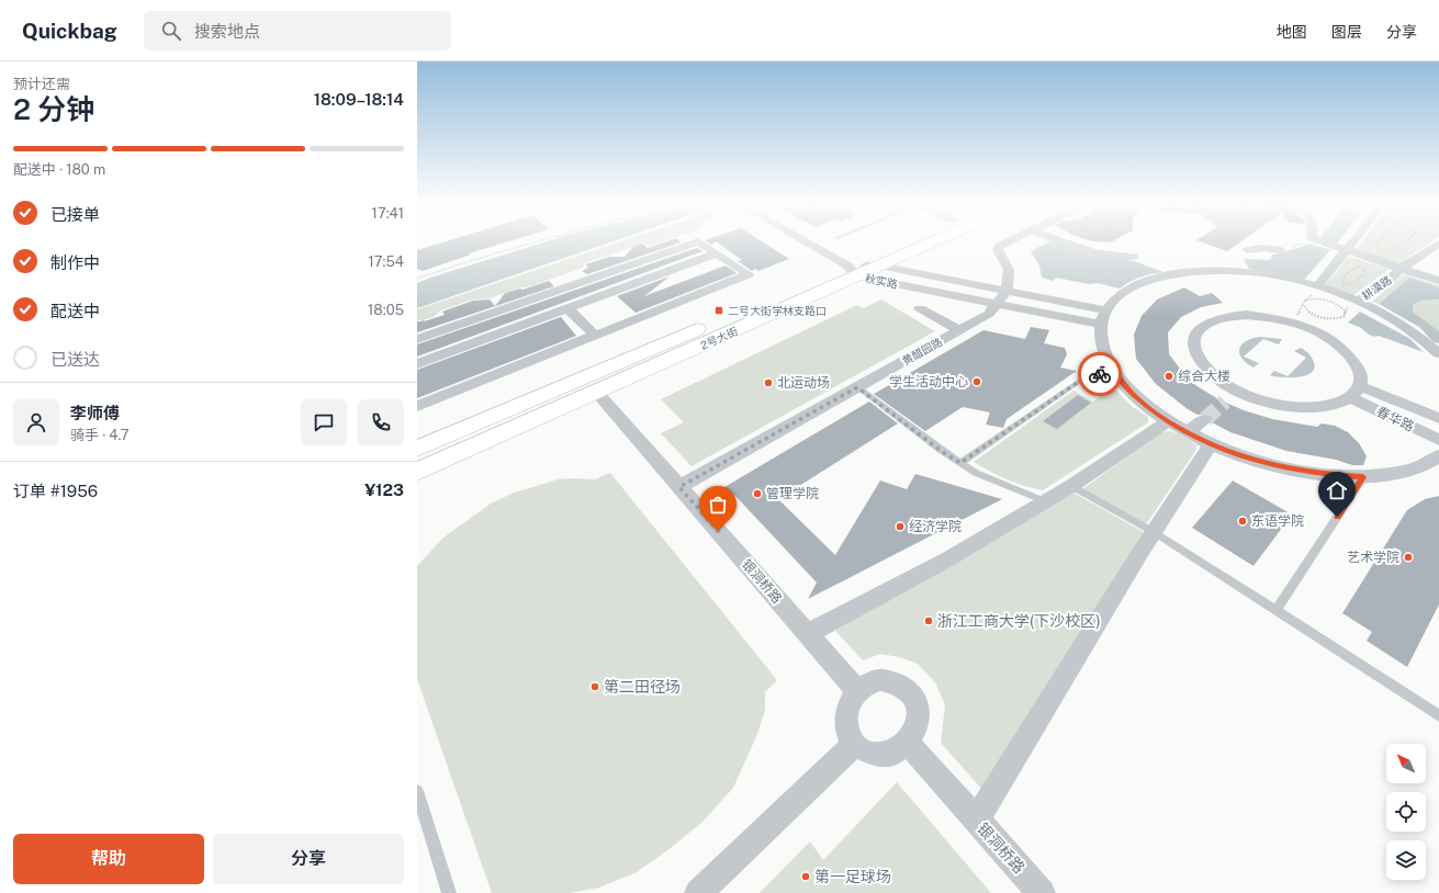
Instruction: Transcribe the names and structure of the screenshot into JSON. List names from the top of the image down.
{
  "streets": {
    "main road": ["2号大街"],
    "street": [
      "秋实路",
      "耕漠路",
      "黄醋园路",
      "春华路",
      "银洞桥路"
    ]
  },
  "crossings": [
    ["秋实路", "2号大街"],
    ["秋实路", "黄醋园路"],
    ["2号大街", "银洞桥路"],
    ["黄醋园路", "银洞桥路"]
  ],
  "places": {
    "transit": ["二号大街学林支路口"],
    "other": [
      "综合大楼",
      "学生活动中心",
      "北运动场",
      "管理学院",
      "东语学院",
      "经济学院",
      "艺术学院",
      "浙江工商大学(下沙校区)",
      "第二田径场",
      "第一足球场"
    ]
  },
  "north": "top left",
  "page": {
    "header": "Quickbag",
    "search": "搜索地点",
    "nav": ["地图", "图层", "分享"],
    "heading": ["2 分钟", "预计还需", "18:09–18:14"],
    "panel": [
      "李师傅",
      "骑手 · 4.7",
      "订单 #1956",
      "¥123"
    ],
    "bar": "配送中 · 180 m",
    "list": [
      ["已接单", "17:41"],
      ["制作中", "17:54"],
      ["配送中", "18:05"],
      "已送达"
    ],
    "buttons": ["帮助", "分享"]
  }
}
